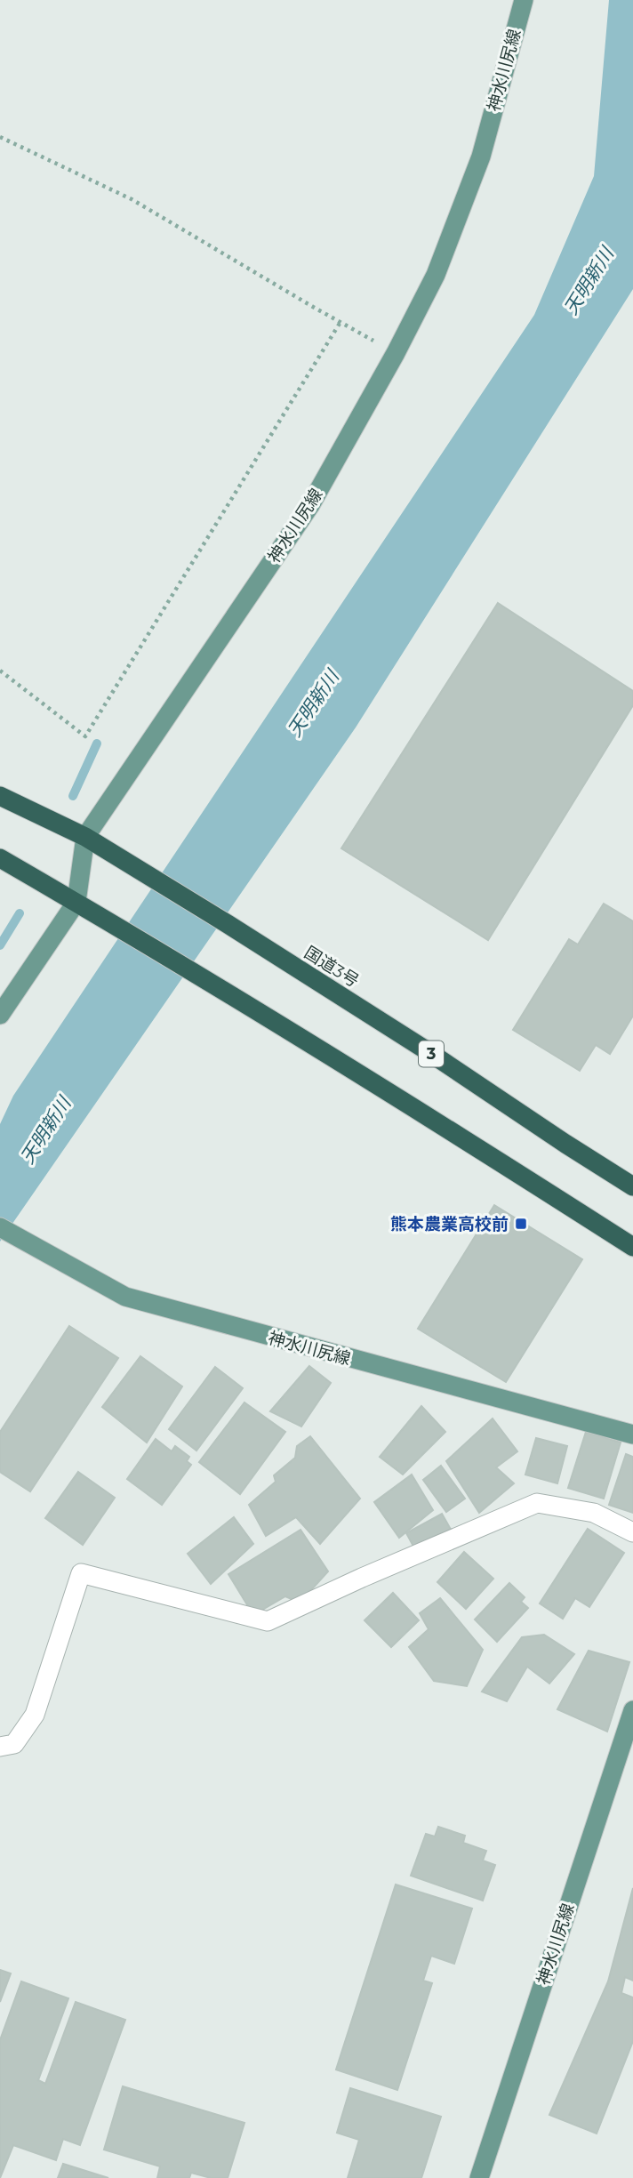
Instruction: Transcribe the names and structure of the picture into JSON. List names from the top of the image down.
{
  "streets": {
    "highway": ["国道3号", "3"],
    "main road": ["神水川尻線"]
  },
  "crossings": [
    ["神水川尻線", "国道3号"]
  ],
  "water": ["天明新川"],
  "places": {
    "transit": ["熊本農業高校前"]
  }
}
